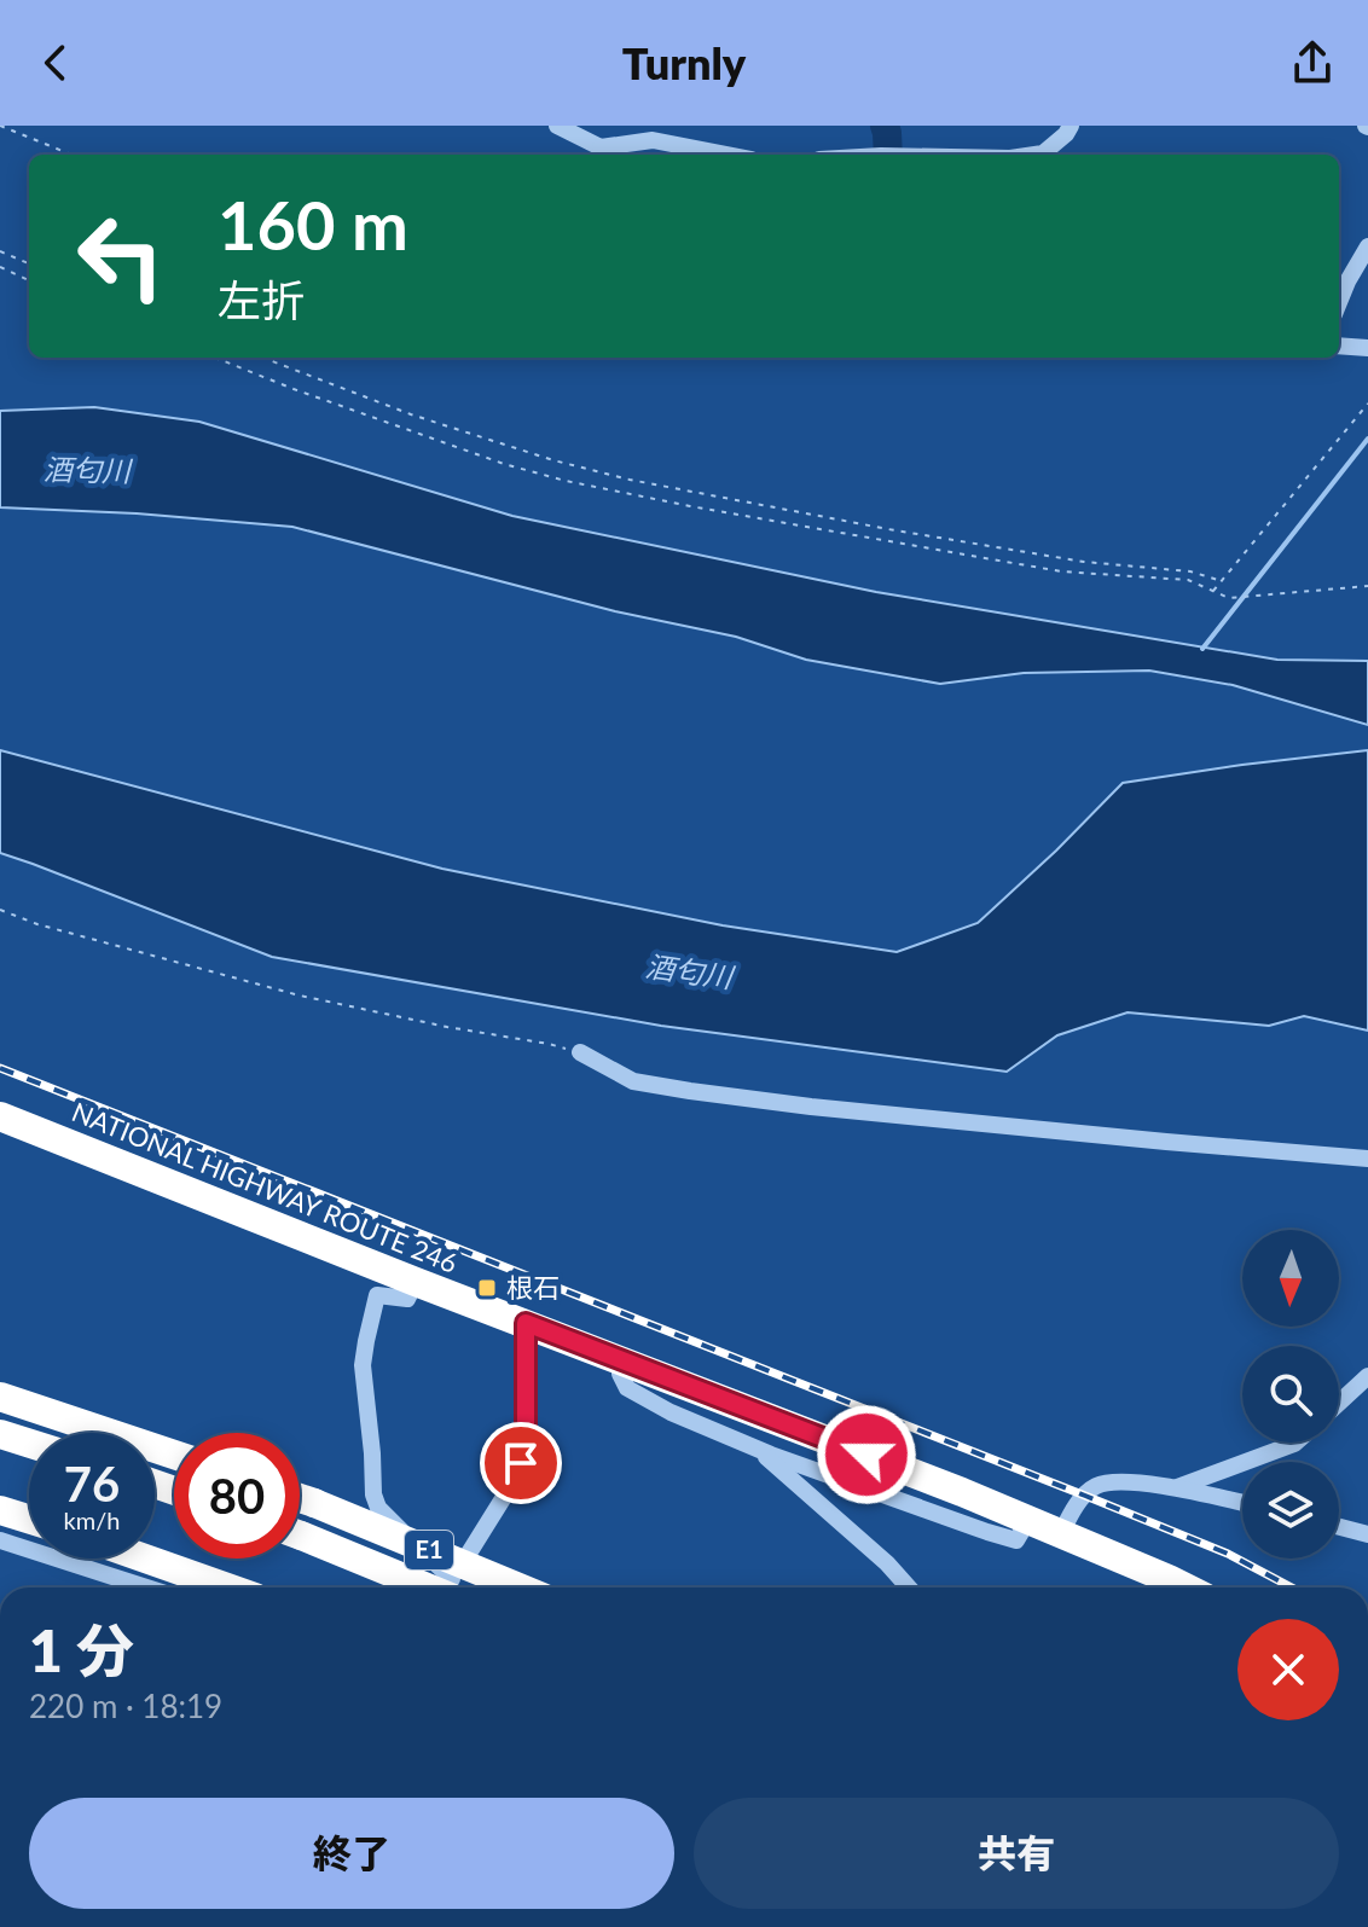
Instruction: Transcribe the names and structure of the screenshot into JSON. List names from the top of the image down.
{
  "streets": {
    "highway": ["NATIONAL HIGHWAY ROUTE 246", "E1"]
  },
  "water": ["酒匂川"],
  "places": {
    "transit": ["根石"]
  },
  "north": "bottom",
  "page": {
    "header": "Turnly",
    "turn": ["160 m", "左折"],
    "speed": "76 km/h",
    "limit": "80",
    "heading": ["1 分", "220 m · 18:19"],
    "buttons": ["終了", "共有"]
  }
}
